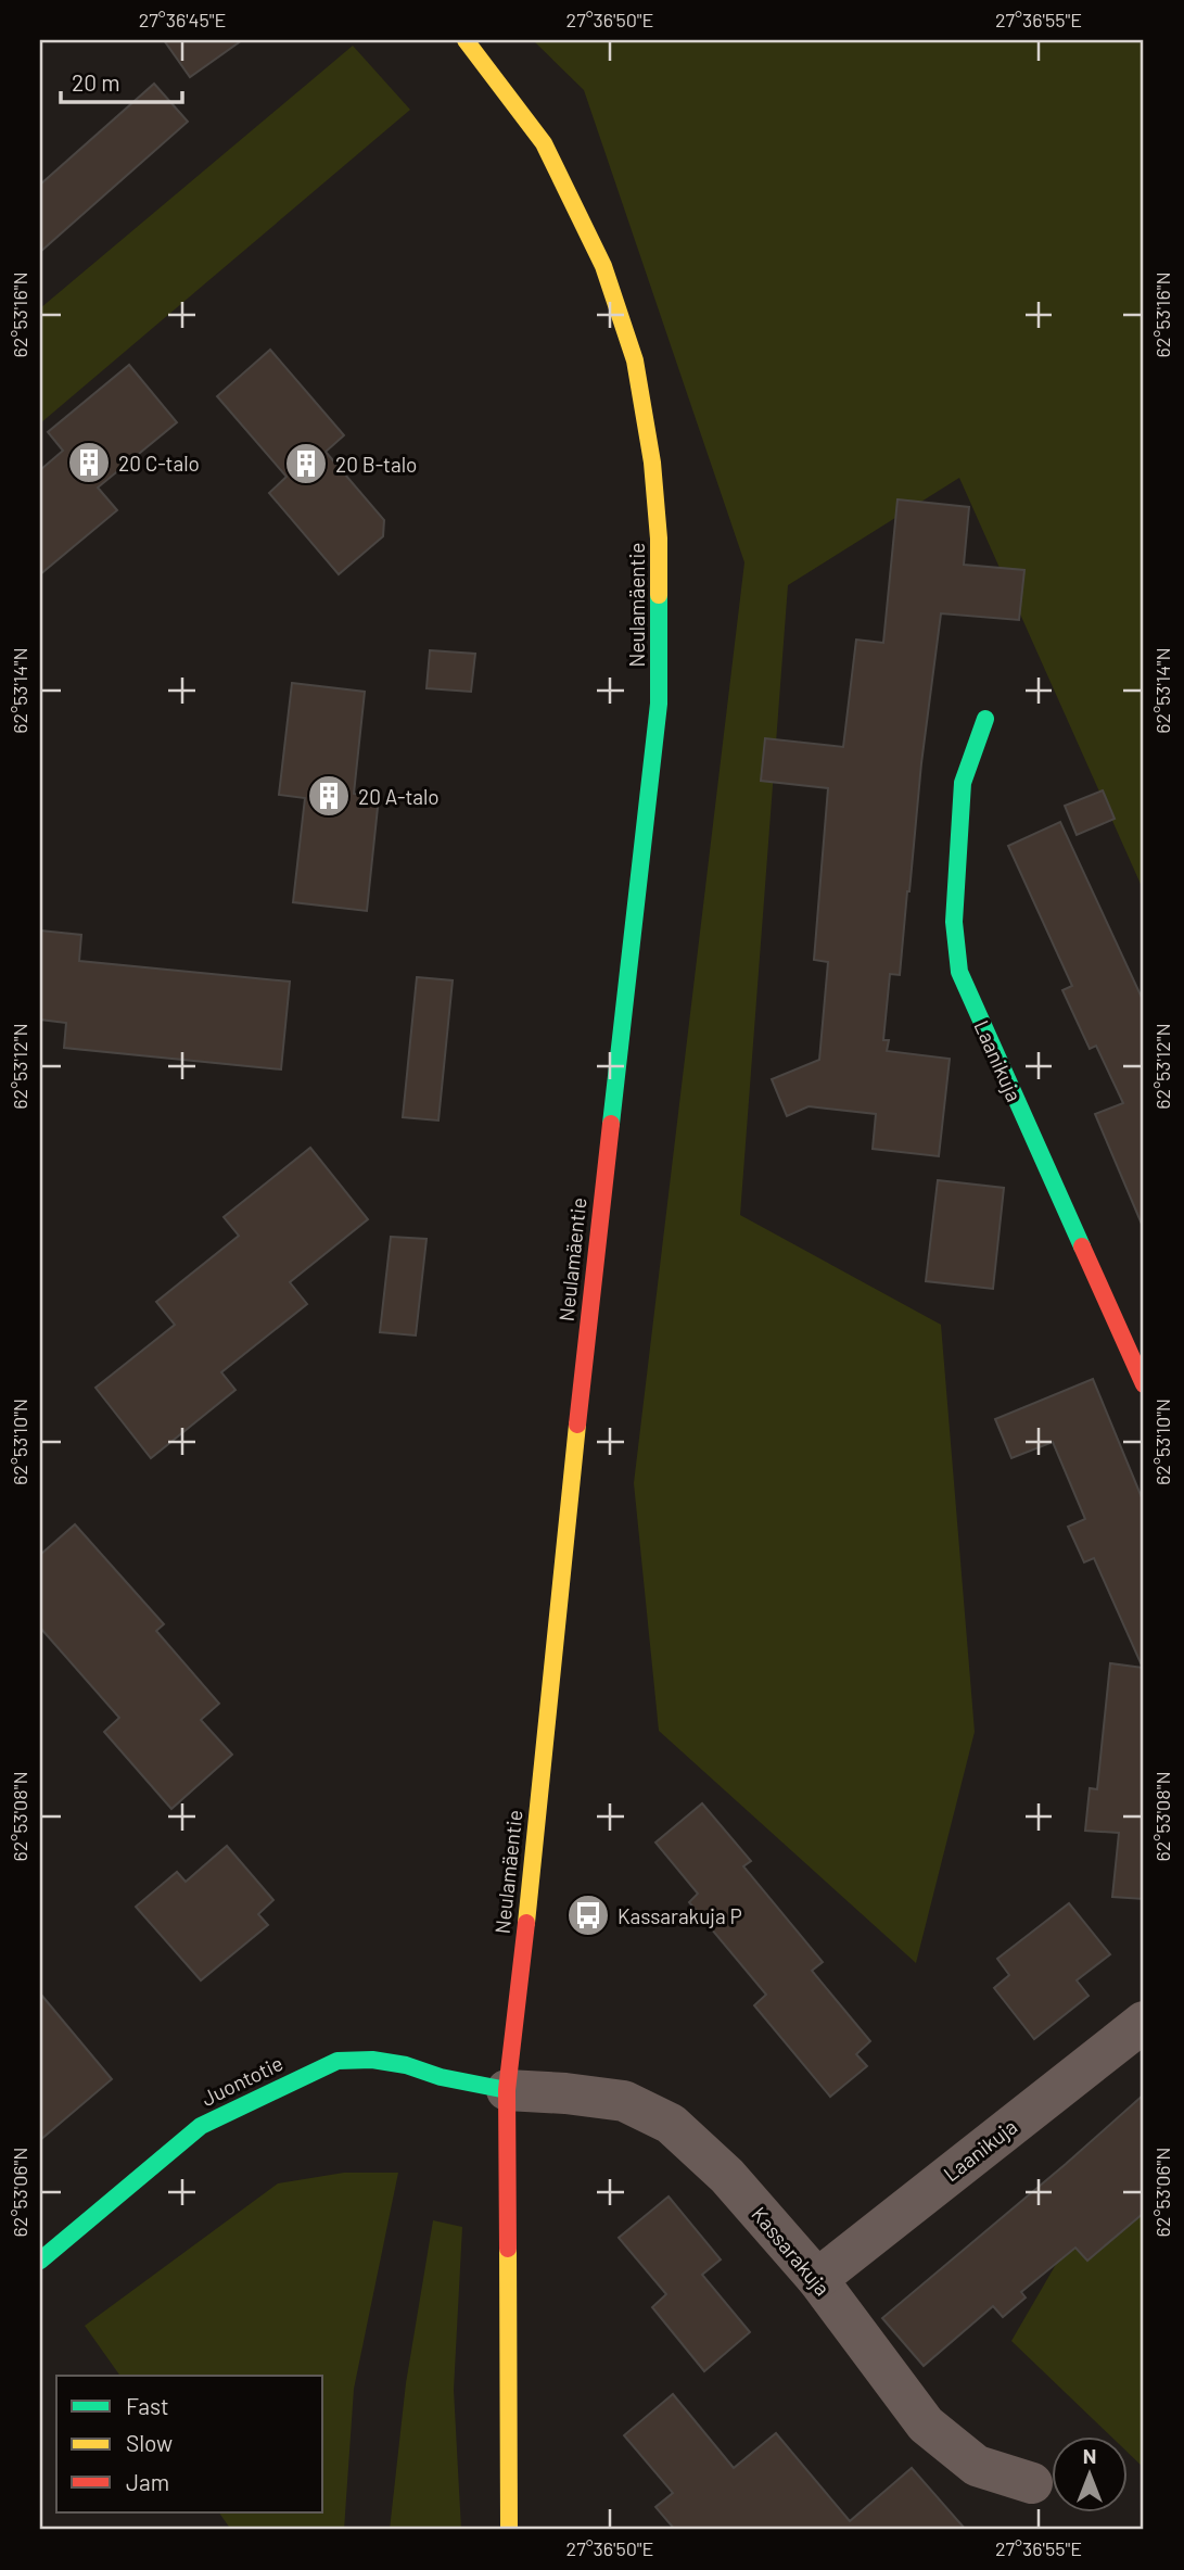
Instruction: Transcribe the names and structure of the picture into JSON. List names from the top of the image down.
{
  "streets": {
    "street": [
      "Neulamäentie",
      "Laanikuja",
      "Juontotie",
      "Kassarakuja"
    ]
  },
  "crossings": [
    ["Neulamäentie", "Juontotie"],
    ["Neulamäentie", "Kassarakuja"],
    ["Laanikuja", "Kassarakuja"],
    ["Juontotie", "Kassarakuja"]
  ],
  "places": {
    "building": ["20 C-talo", "20 B-talo", "20 A-talo"],
    "bus stop": ["Kassarakuja P"]
  },
  "legend": ["Fast", "Slow", "Jam"],
  "scale_bar": "20 m",
  "north": "top",
  "coordinates": [
    "27°36'45\"E",
    "27°36'50\"E",
    "27°36'55\"E",
    "62°53'16\"N",
    "62°53'14\"N",
    "62°53'12\"N",
    "62°53'10\"N",
    "62°53'08\"N",
    "62°53'06\"N"
  ]
}
